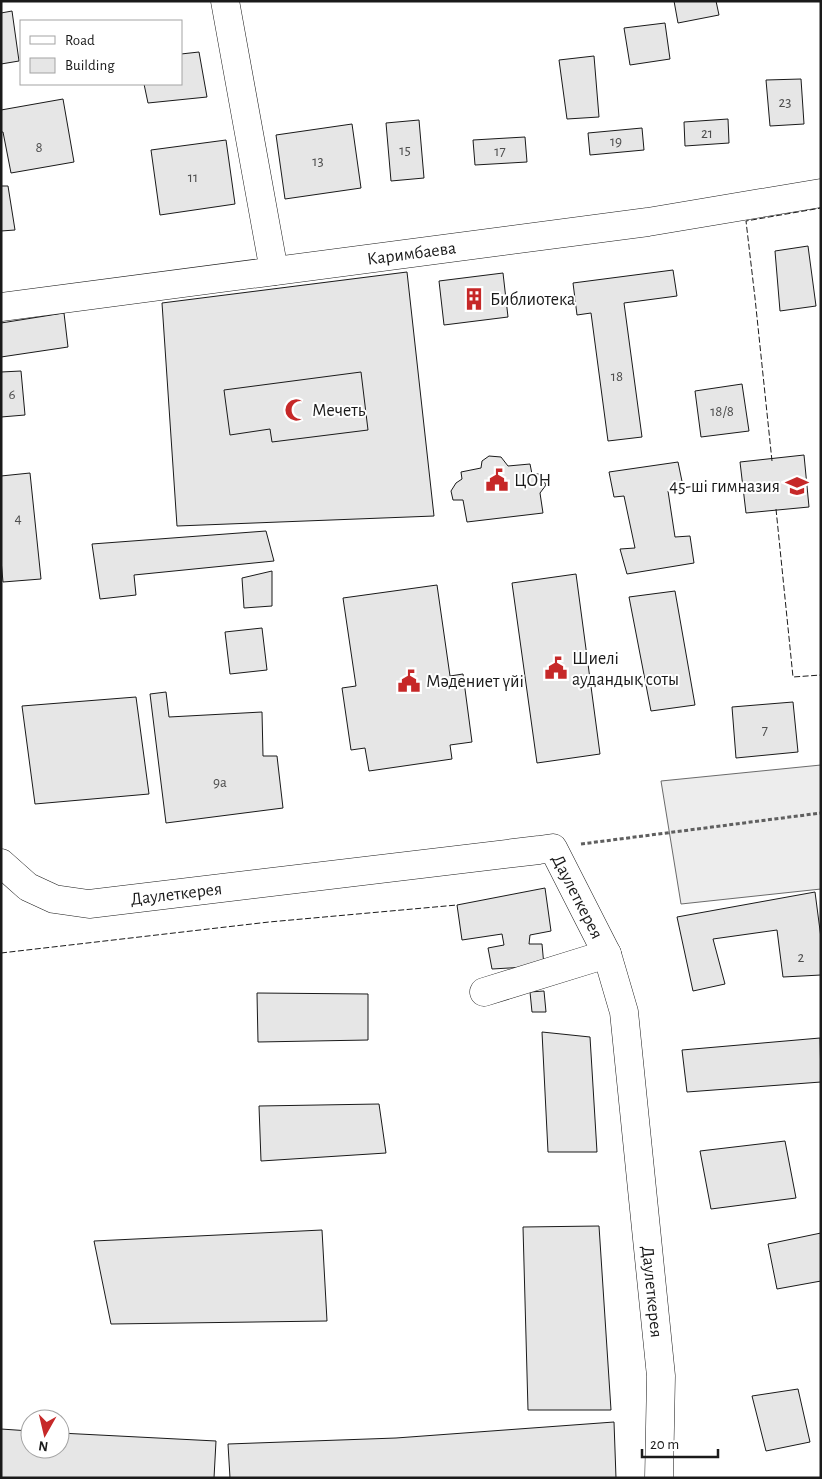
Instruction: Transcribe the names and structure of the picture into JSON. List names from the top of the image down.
{
  "streets": {
    "street": ["Каримбаева", "Даулеткерея"]
  },
  "places": {
    "building": ["Библиотека"],
    "mosque": ["Мечеть"],
    "public building": ["ЦОН", "Шиелі аудандық соты", "Мәдениет үйі"],
    "school or university": ["45-ші гимназия"]
  },
  "house_numbers": [
    "23",
    "21",
    "19",
    "8",
    "15",
    "17",
    "13",
    "11",
    "18",
    "6",
    "18/8",
    "4",
    "7",
    "9а",
    "2"
  ],
  "legend": ["Road", "Building"],
  "scale_bar": "20 m",
  "north": "bottom"
}
